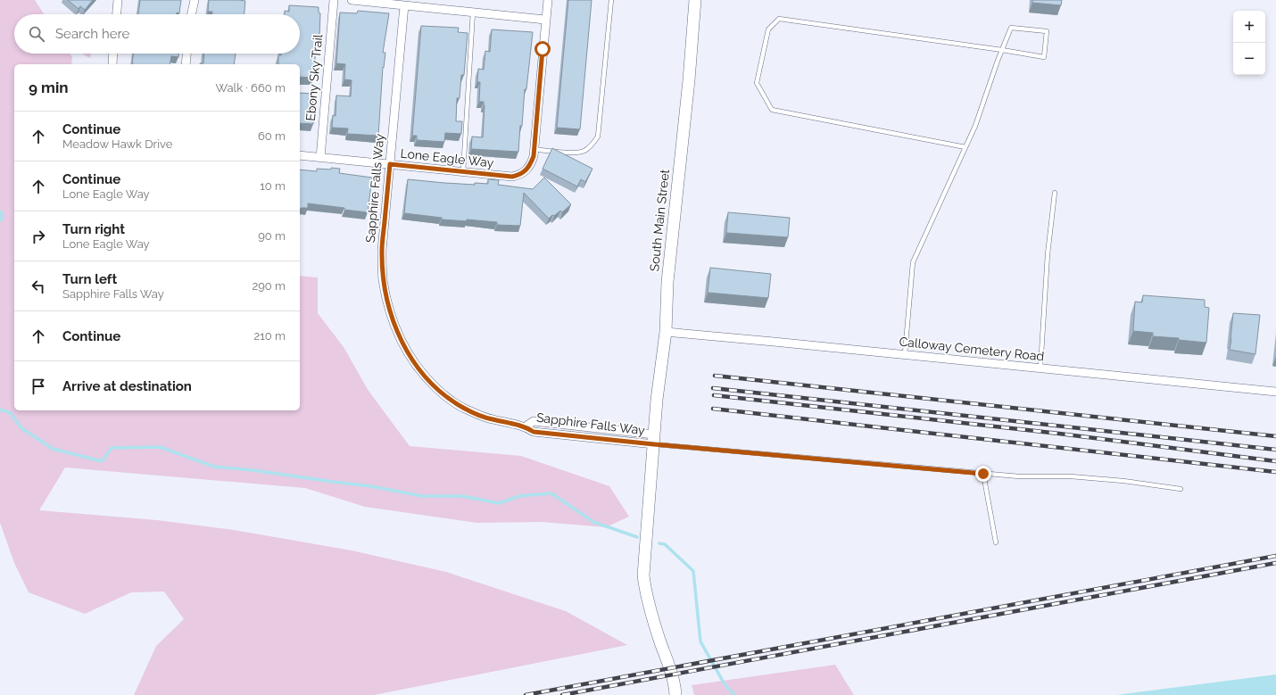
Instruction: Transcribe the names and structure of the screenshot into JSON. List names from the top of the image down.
{
  "streets": {
    "street": [
      "Ebony Sky Trail",
      "Lone Eagle Way",
      "Sapphire Falls Way",
      "South Main Street",
      "Calloway Cemetery Road"
    ]
  },
  "crossings": [
    ["Ebony Sky Trail", "Lone Eagle Way"],
    ["Lone Eagle Way", "Sapphire Falls Way"],
    ["Sapphire Falls Way", "South Main Street"],
    ["South Main Street", "Calloway Cemetery Road"]
  ],
  "page": {
    "map_buttons": ["+", "−"],
    "search": "Search here",
    "heading": ["9 min", "Walk · 660 m"],
    "list": [
      ["Continue", "Meadow Hawk Drive", "60 m"],
      ["Continue", "Lone Eagle Way", "10 m"],
      ["Turn right", "Lone Eagle Way", "90 m"],
      ["Turn left", "Sapphire Falls Way", "290 m"],
      ["Continue", "210 m"],
      "Arrive at destination"
    ]
  }
}
